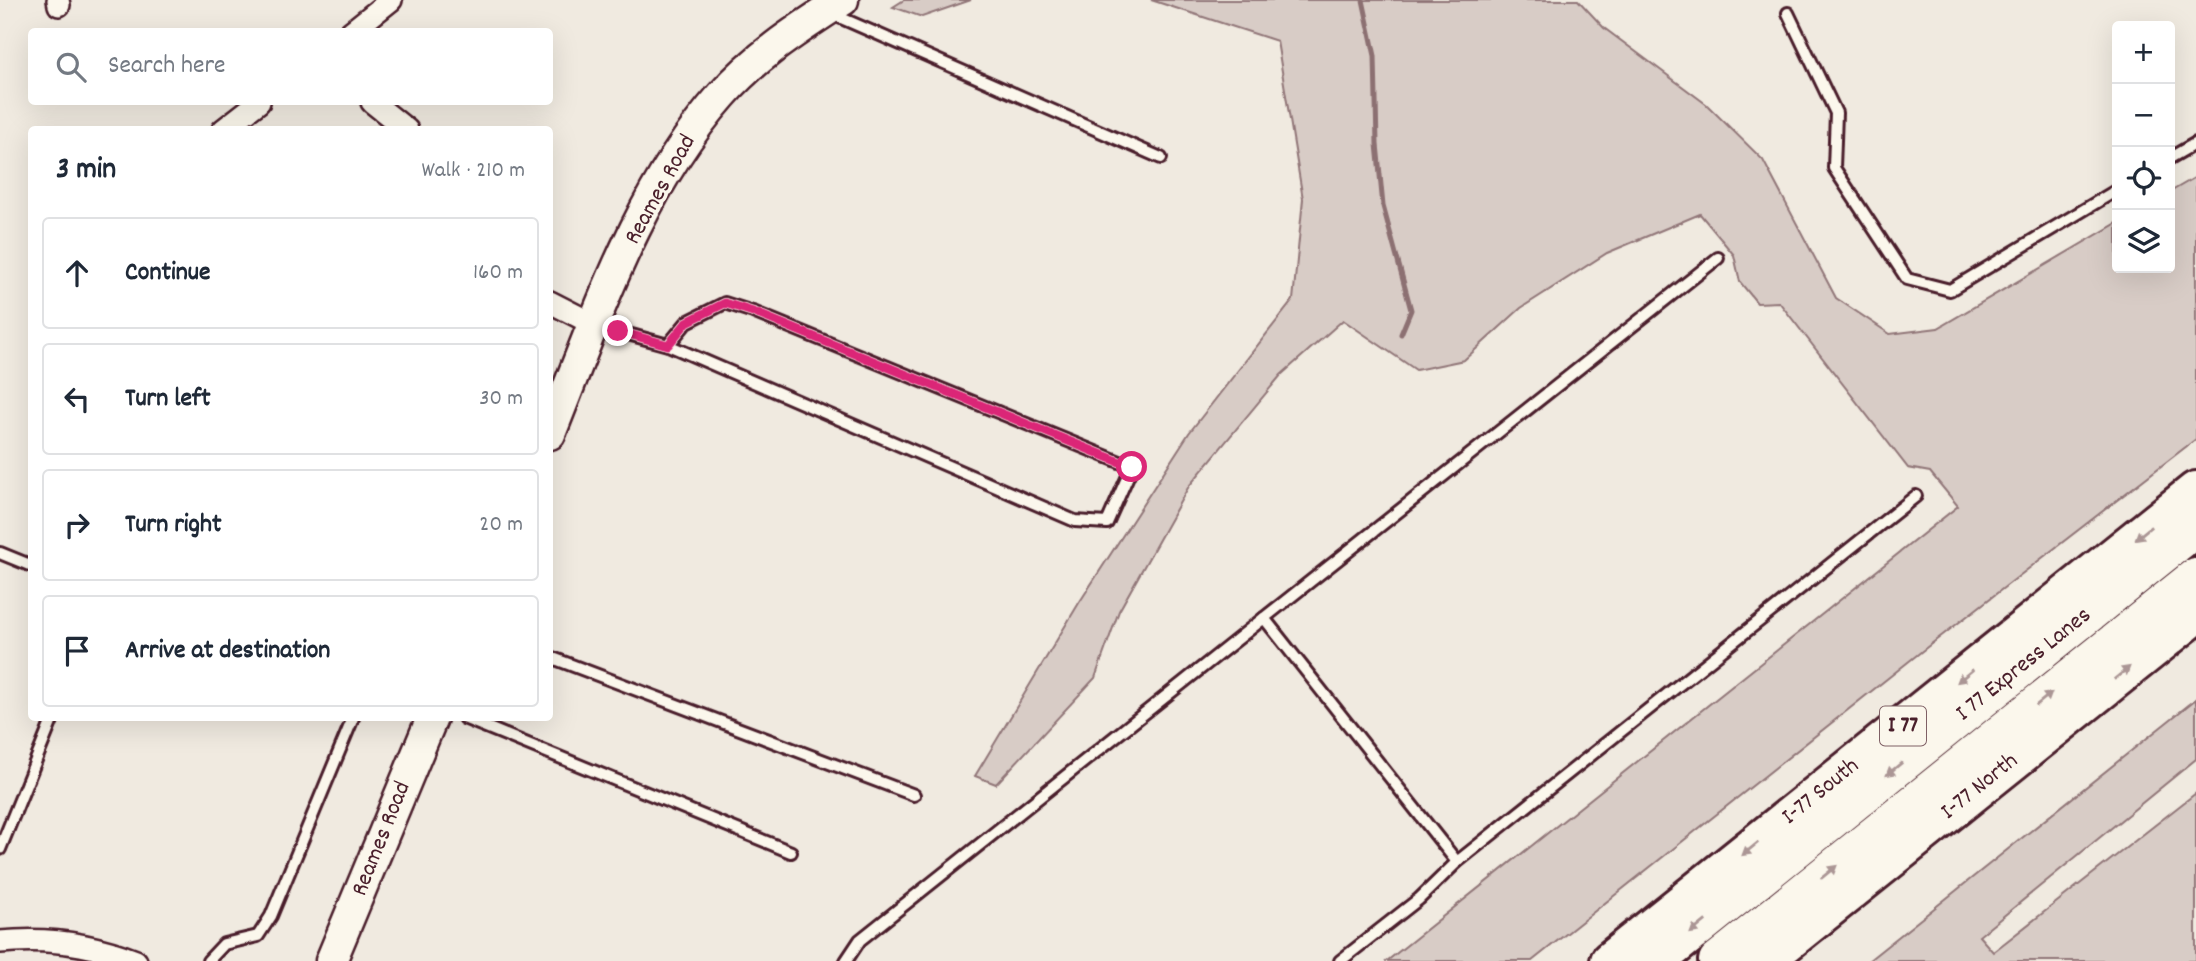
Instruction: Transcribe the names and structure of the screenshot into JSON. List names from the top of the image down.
{
  "streets": {
    "highway": [
      "I 77 Express Lanes",
      "I 77",
      "I-77 North",
      "I-77 South"
    ],
    "main road": ["Reames Road"]
  },
  "one_way": ["I-77 North", "I-77 South"],
  "page": {
    "map_buttons": ["+", "−"],
    "search": "Search here",
    "heading": ["3 min", "Walk · 210 m"],
    "list": [
      ["Continue", "160 m"],
      ["Turn left", "30 m"],
      ["Turn right", "20 m"],
      "Arrive at destination"
    ]
  }
}
